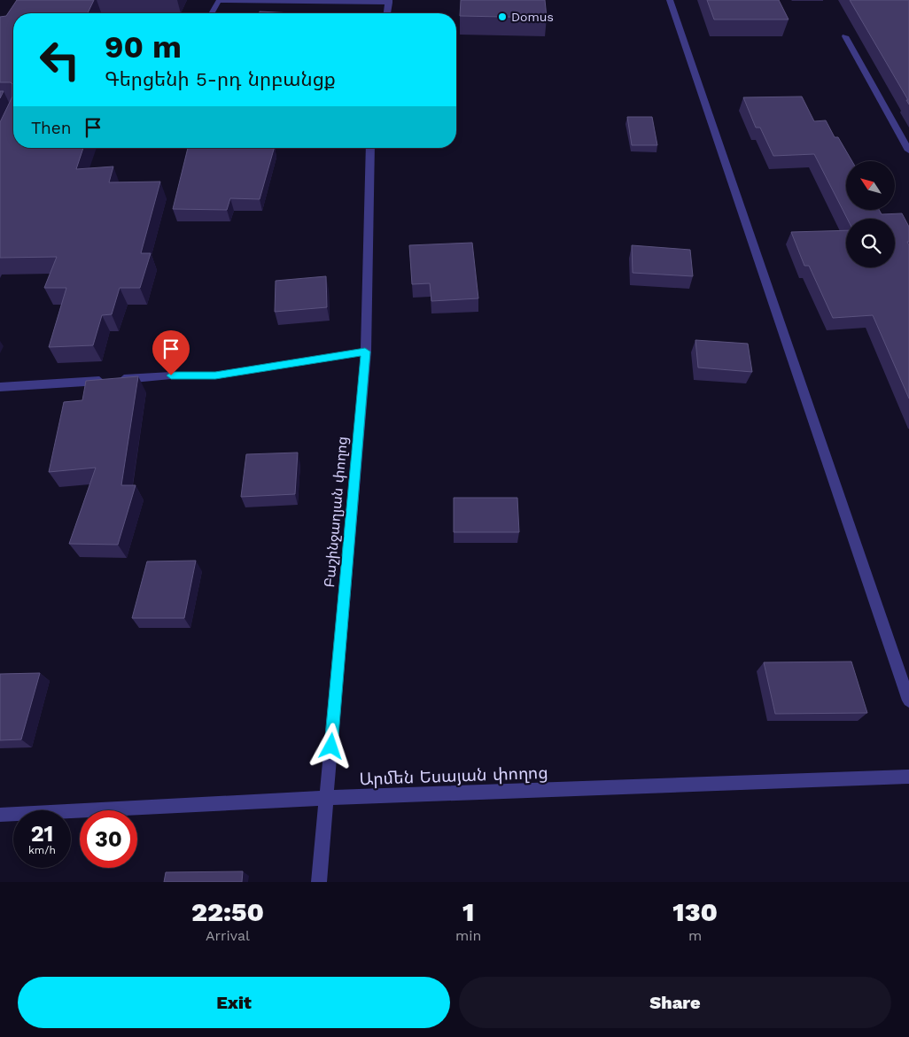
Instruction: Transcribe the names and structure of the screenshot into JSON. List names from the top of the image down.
{
  "streets": {
    "street": ["Բաշինջաղյան փողոց", "Արմեն Եսայան փողոց"]
  },
  "crossings": [
    ["Բաշինջաղյան փողոց", "Արմեն Եսայան փողոց"]
  ],
  "places": ["Domus"],
  "north": "top left",
  "page": {
    "turn": ["90 m", "Գերցենի 5-րդ նրբանցք"],
    "then": "Then",
    "speed": "21 km/h",
    "limit": "30",
    "eta": [
      "22:50",
      "Arrival",
      "1",
      "min",
      "130",
      "m"
    ],
    "buttons": ["Exit", "Share"]
  }
}
